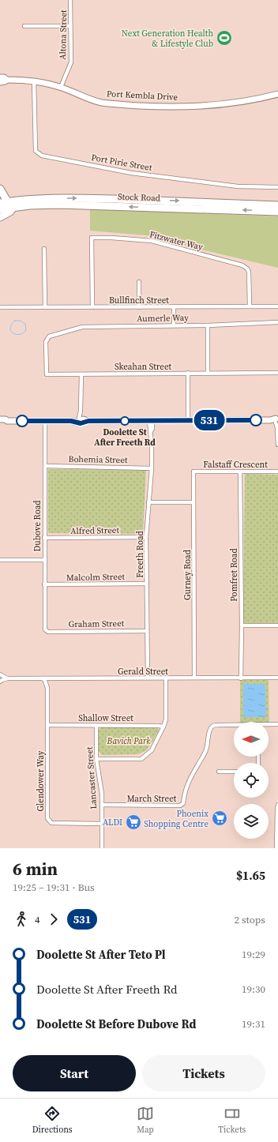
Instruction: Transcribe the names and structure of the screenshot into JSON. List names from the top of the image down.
{
  "streets": {
    "highway": ["Stock Road"],
    "street": [
      "Altona Street",
      "Port Kembla Drive",
      "Port Pirie Street",
      "Fitzwater Way",
      "Bullfinch Street",
      "Aumerle Way",
      "Skeahan Street",
      "Bohemia Street",
      "Falstaff Crescent",
      "Dubove Road",
      "Alfred Street",
      "Freeth Road",
      "Gurney Road",
      "Pomfret Road",
      "Malcolm Street",
      "Graham Street",
      "Gerald Street",
      "Shallow Street",
      "Lancaster Street",
      "Glendower Way",
      "March Street"
    ]
  },
  "crossings": [
    ["Altona Street", "Port Kembla Drive"],
    ["Port Kembla Drive", "Port Pirie Street"],
    ["Fitzwater Way", "Bullfinch Street"],
    ["Aumerle Way", "Skeahan Street"],
    ["Bohemia Street", "Dubove Road"],
    ["Bohemia Street", "Freeth Road"],
    ["Falstaff Crescent", "Gurney Road"],
    ["Falstaff Crescent", "Pomfret Road"],
    ["Dubove Road", "Alfred Street"],
    ["Dubove Road", "Malcolm Street"],
    ["Dubove Road", "Graham Street"],
    ["Alfred Street", "Freeth Road"],
    ["Freeth Road", "Malcolm Street"],
    ["Freeth Road", "Graham Street"],
    ["Freeth Road", "Gerald Street"],
    ["Gurney Road", "Gerald Street"],
    ["Pomfret Road", "Gerald Street"],
    ["Gerald Street", "Glendower Way"],
    ["Shallow Street", "Lancaster Street"],
    ["Shallow Street", "Glendower Way"],
    ["Lancaster Street", "Glendower Way"],
    ["Lancaster Street", "March Street"]
  ],
  "parks": ["Bavich Park"],
  "places": {
    "sports": ["Next Generation Health & Lifestyle Club"],
    "other": ["Doolette St After Freeth Rd"],
    "supermarket": ["Phoenix Shopping Centre", "ALDI"]
  },
  "lines": ["bus line 531"],
  "north": "left",
  "page": {
    "on_map": "531",
    "heading": ["6 min", "19:25 – 19:31 · Bus", "$1.65"],
    "legs": ["4", "531", "2 stops"],
    "list": [
      {
        "name": "Doolette St After Teto Pl",
        "value": "19:29"
      },
      {
        "name": "Doolette St After Freeth Rd",
        "value": "19:30"
      },
      {
        "name": "Doolette St Before Dubove Rd",
        "value": "19:31"
      }
    ],
    "buttons": ["Start", "Tickets"],
    "tabs": ["Directions", "Map", "Tickets"]
  }
}
